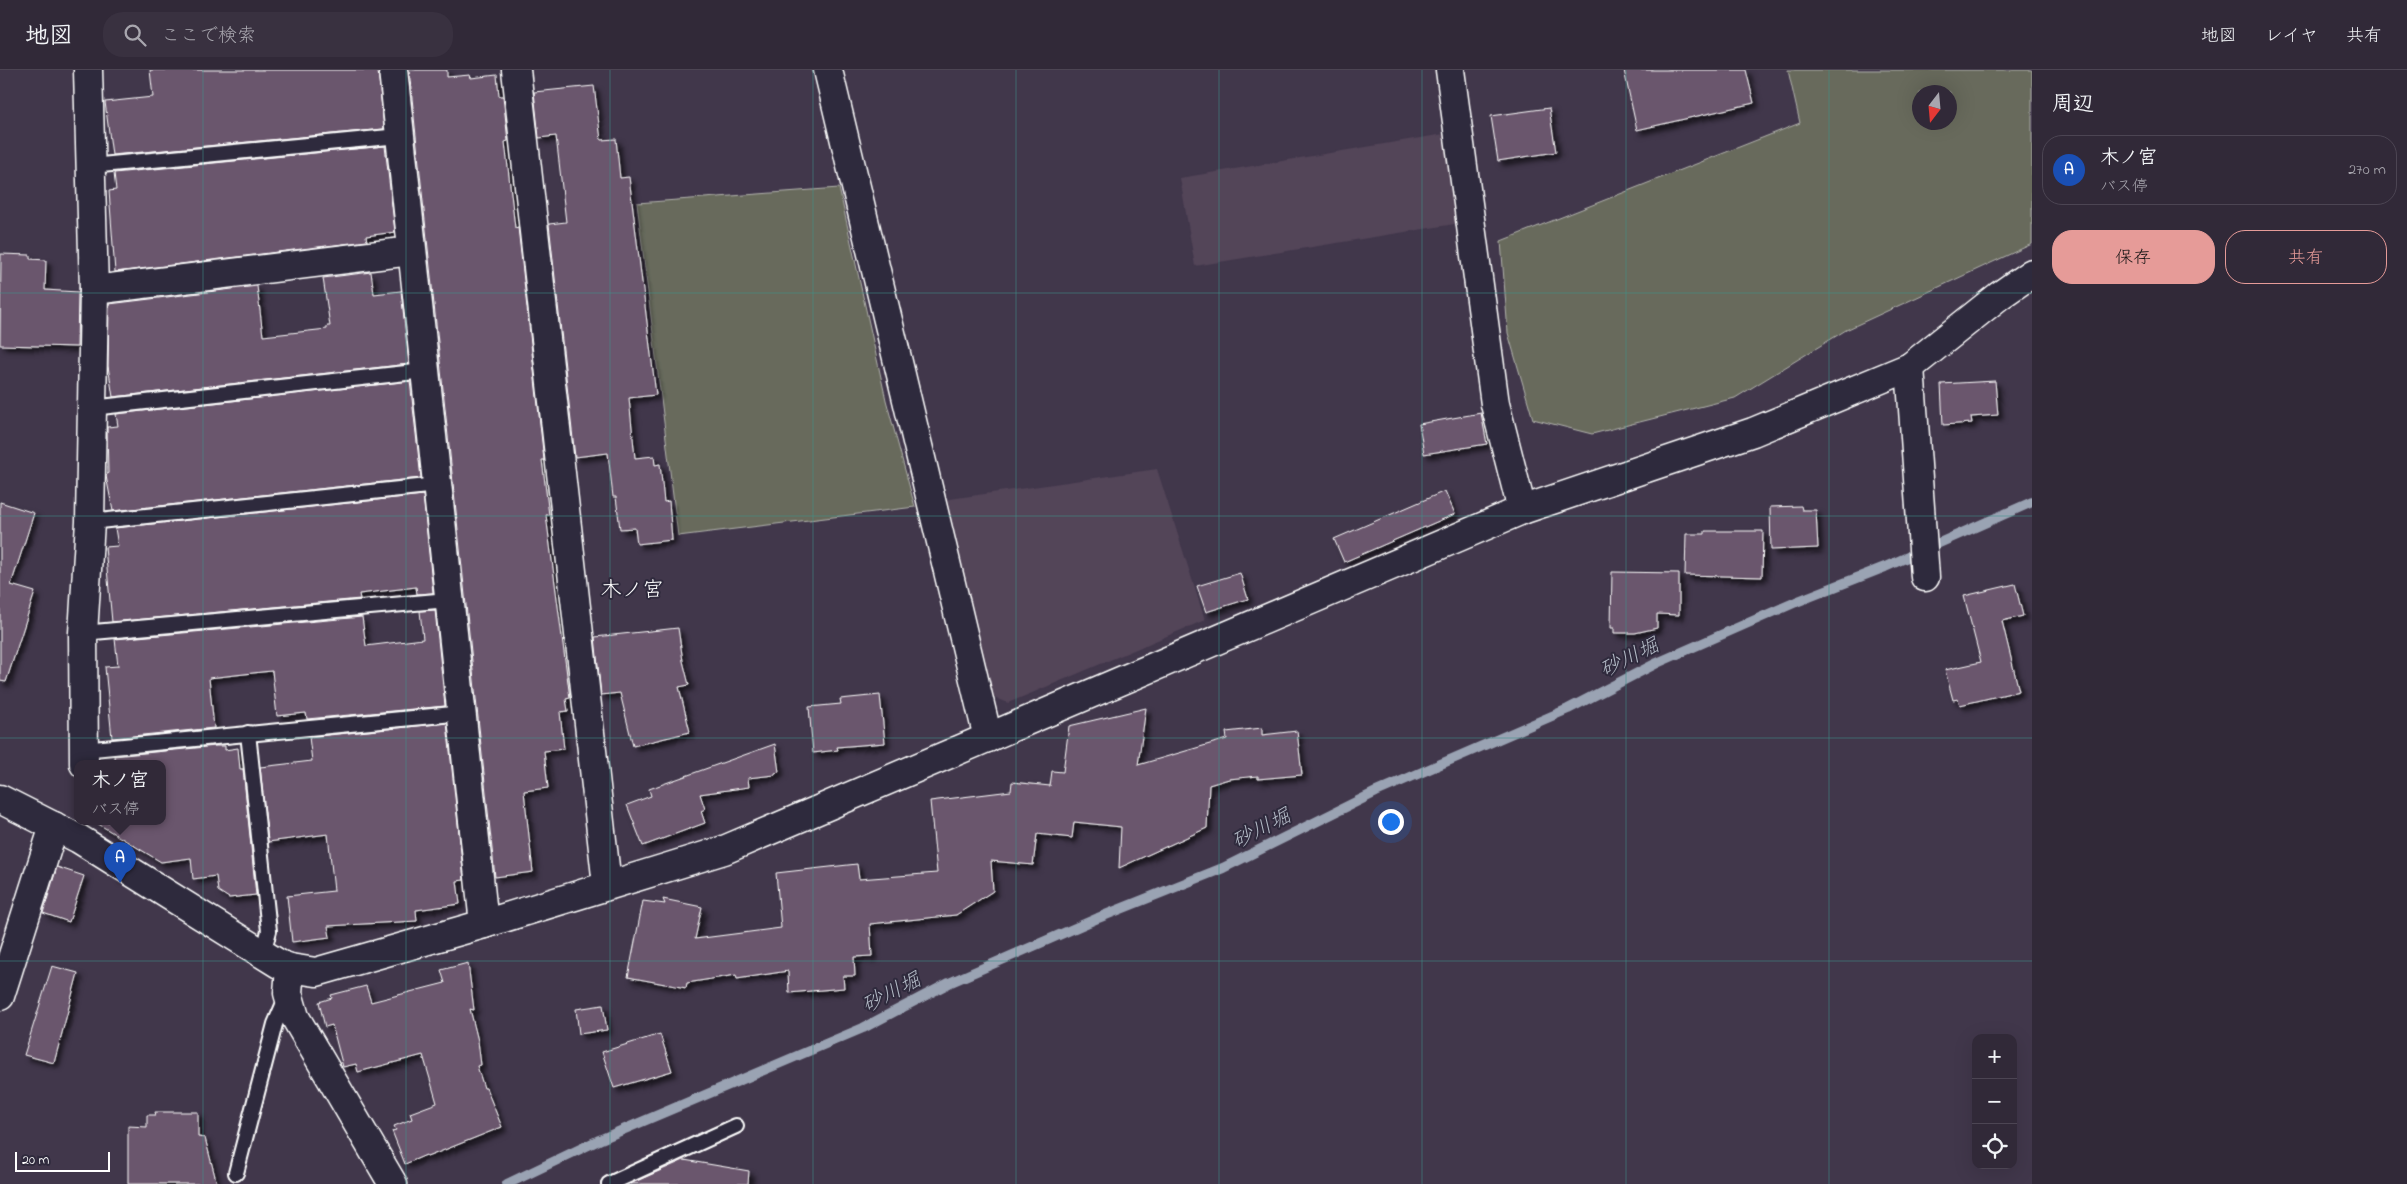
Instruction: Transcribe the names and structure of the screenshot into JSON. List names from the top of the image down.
{
  "districts": ["木ノ宮"],
  "water": ["砂川堀"],
  "scale_bar": "20 m",
  "north": "bottom",
  "page": {
    "header": "地図",
    "search": "ここで検索",
    "nav": ["地図", "レイヤ", "共有"],
    "heading": "周辺",
    "list": [
      {
        "mark": "A",
        "name": "木ノ宮",
        "note": "バス停",
        "value": "270 m"
      }
    ],
    "buttons": ["保存", "共有"],
    "popup": ["木ノ宮", "バス停"],
    "pins": "A",
    "map_buttons": ["+", "−"],
    "scale": "20 m"
  }
}
